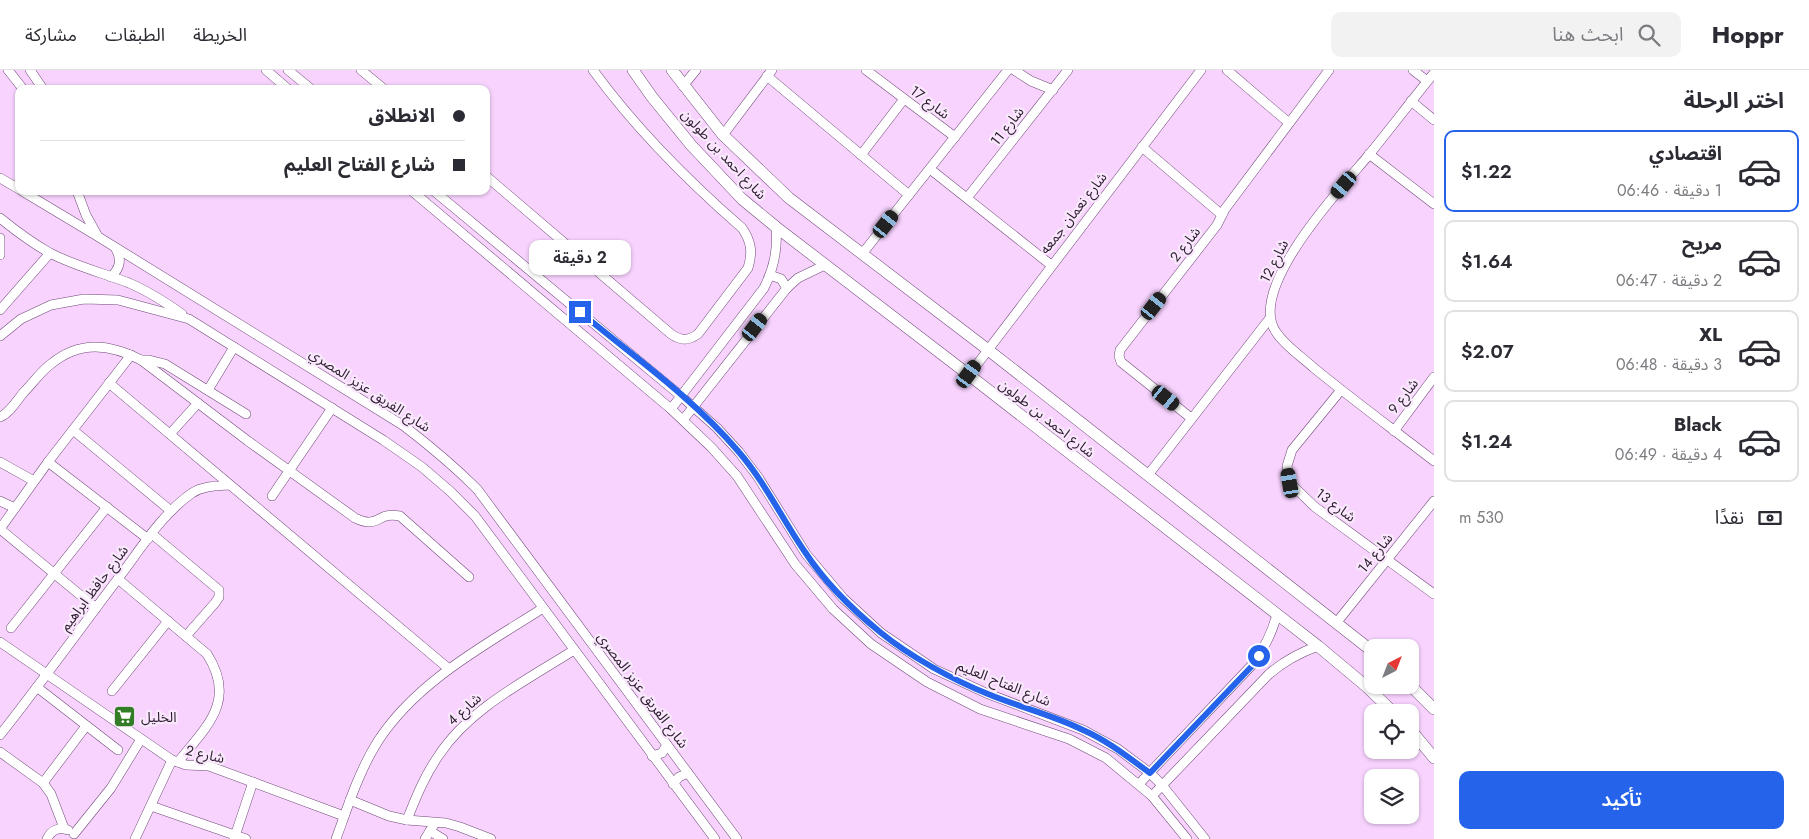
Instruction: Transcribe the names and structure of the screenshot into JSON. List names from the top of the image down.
{
  "streets": {
    "street": [
      "شارع 17",
      "شارع 11",
      "شارع احمد بن طولون",
      "شارع نعمان جمعه",
      "شارع 2",
      "شارع 12",
      "شارع الفريق عزيز المصري",
      "شارع 9",
      "شارع 13",
      "شارع 14",
      "شارع حافظ ابراهيم",
      "شارع الفتاح العليم",
      "شارع 4"
    ]
  },
  "crossings": [
    ["شارع احمد بن طولون", "شارع نعمان جمعه"],
    ["شارع احمد بن طولون", "شارع 14"],
    ["شارع 2", "شارع حافظ ابراهيم"],
    ["شارع 13", "شارع 14"]
  ],
  "places": {
    "supermarket": ["الخليل"]
  },
  "north": "top right",
  "page": {
    "header": "Hoppr",
    "search": "ابحث هنا",
    "nav": ["الخريطة", "الطبقات", "مشاركة"],
    "heading": "اختر الرحلة",
    "banner": ["الانطلاق", "شارع الفتاح العليم"],
    "list": [
      {
        "name": "اقتصادي",
        "note": "1 دقيقة · 06:46",
        "value": "$1.22"
      },
      {
        "name": "مريح",
        "note": "2 دقيقة · 06:47",
        "value": "$1.64"
      },
      {
        "name": "XL",
        "note": "3 دقيقة · 06:48",
        "value": "$2.07"
      },
      {
        "name": "Black",
        "note": "4 دقيقة · 06:49",
        "value": "$1.24"
      }
    ],
    "bubble": "2 دقيقة",
    "pay": ["نقدًا", "530 m"],
    "buttons": "تأكيد"
  }
}
